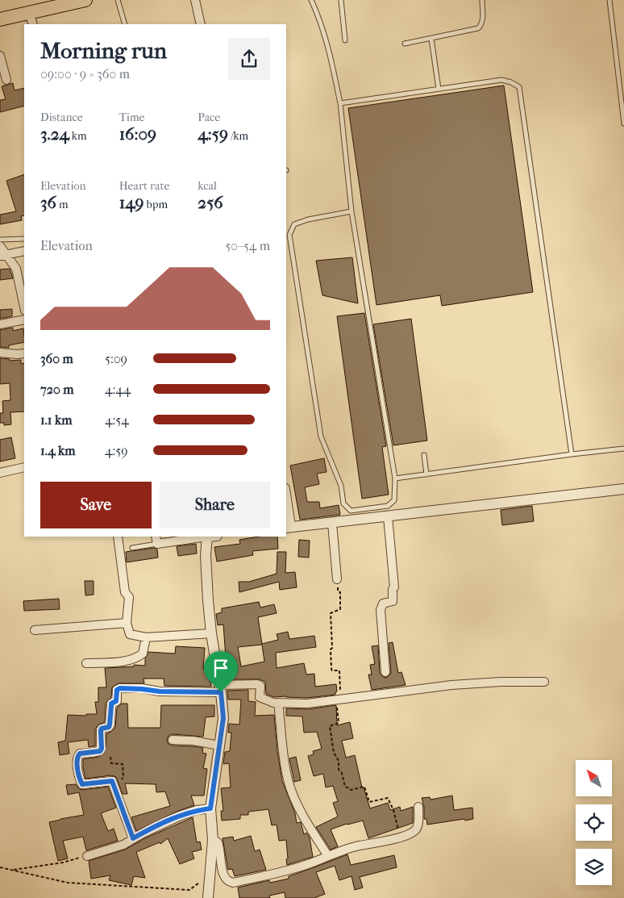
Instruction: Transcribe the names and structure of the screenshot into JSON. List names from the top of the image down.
{
  "north": "top left",
  "page": {
    "heading": ["Morning run", "09:00 · 9 × 360 m"],
    "stats": [
      ["Distance", "3.24 km"],
      ["Time", "16:09"],
      ["Pace", "4:59 /km"],
      ["Elevation", "36 m"],
      ["Heart rate", "149 bpm"],
      ["kcal", "256"]
    ],
    "chart": ["Elevation", "50–54 m"],
    "list": [
      {
        "name": "360 m",
        "note": "5:09"
      },
      {
        "name": "720 m",
        "note": "4:44"
      },
      {
        "name": "1.1 km",
        "note": "4:54"
      },
      {
        "name": "1.4 km",
        "note": "4:59"
      }
    ],
    "buttons": ["Save", "Share"]
  }
}
